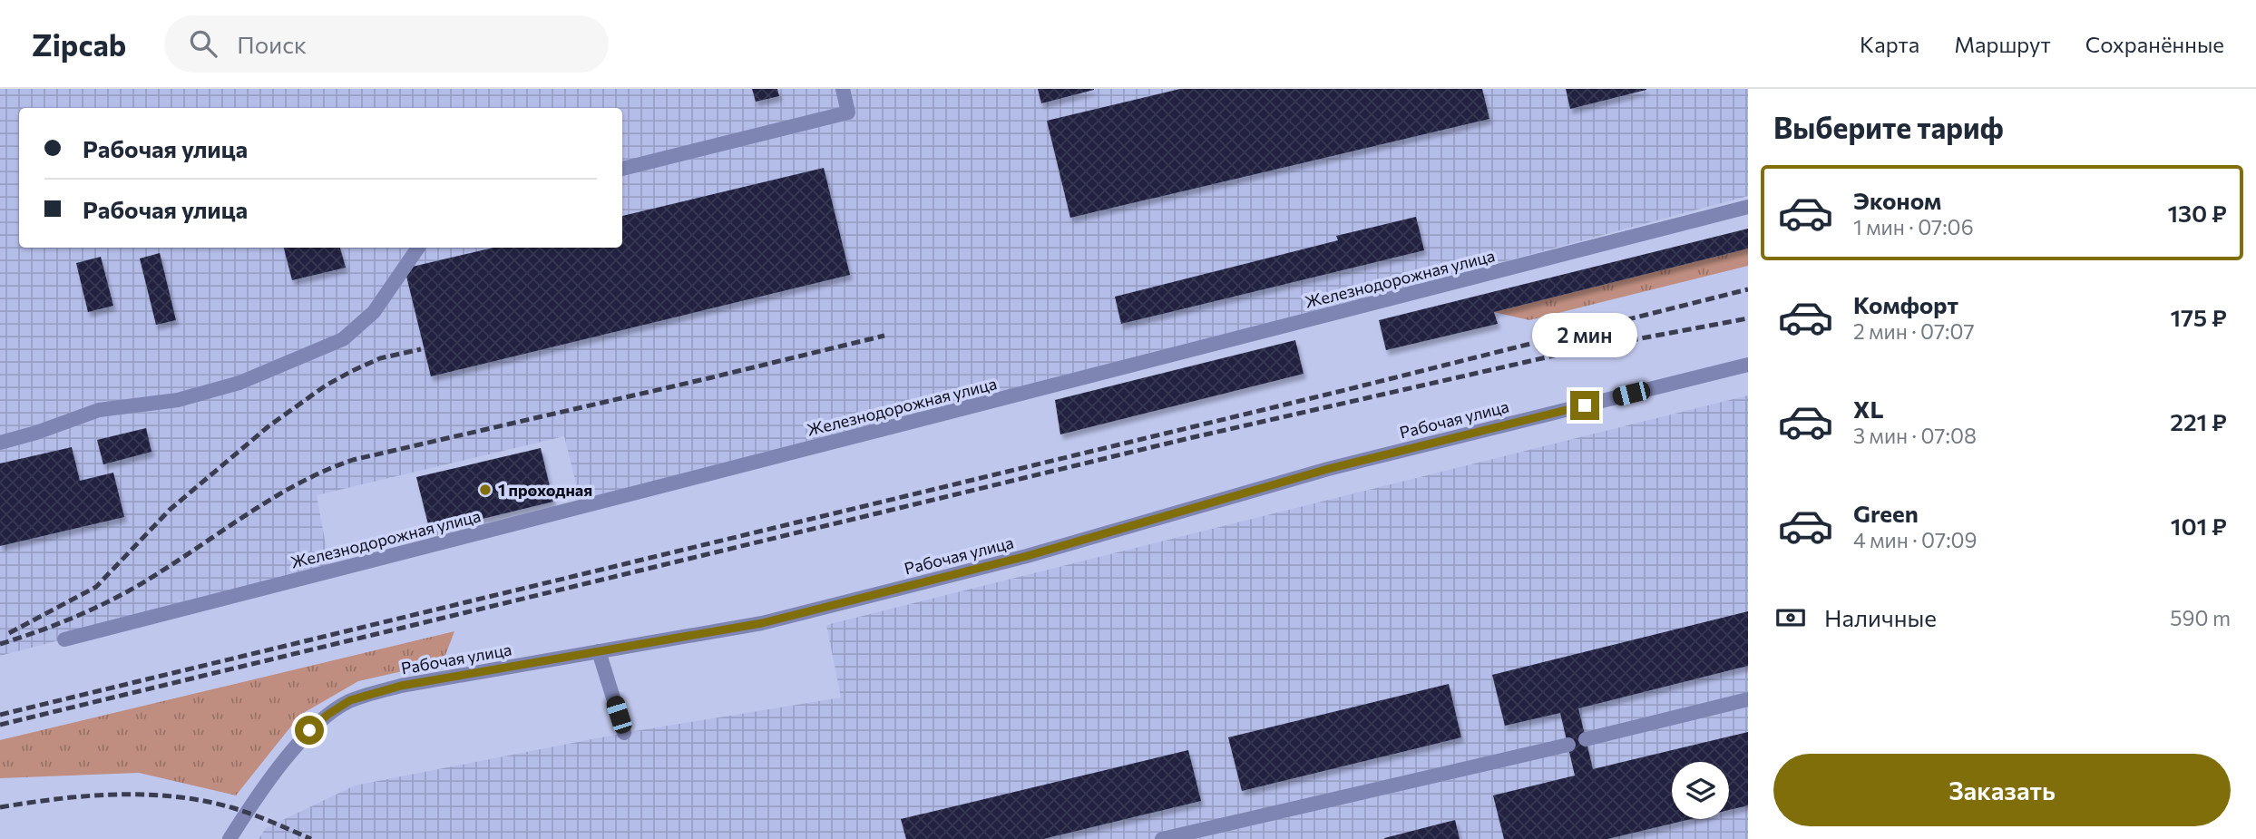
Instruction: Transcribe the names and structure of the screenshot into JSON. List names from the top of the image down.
{
  "streets": {
    "street": ["Железнодорожная улица", "Рабочая улица"]
  },
  "places": ["1 проходная"],
  "page": {
    "header": "Zipcab",
    "search": "Поиск",
    "nav": ["Карта", "Маршрут", "Сохранённые"],
    "heading": "Выберите тариф",
    "banner": ["Рабочая улица", "Рабочая улица"],
    "list": [
      {
        "name": "Эконом",
        "note": "1 мин · 07:06",
        "value": "130 ₽"
      },
      {
        "name": "Комфорт",
        "note": "2 мин · 07:07",
        "value": "175 ₽"
      },
      {
        "name": "XL",
        "note": "3 мин · 07:08",
        "value": "221 ₽"
      },
      {
        "name": "Green",
        "note": "4 мин · 07:09",
        "value": "101 ₽"
      }
    ],
    "bubble": "2 мин",
    "pay": ["Наличные", "590 m"],
    "buttons": "Заказать"
  }
}
